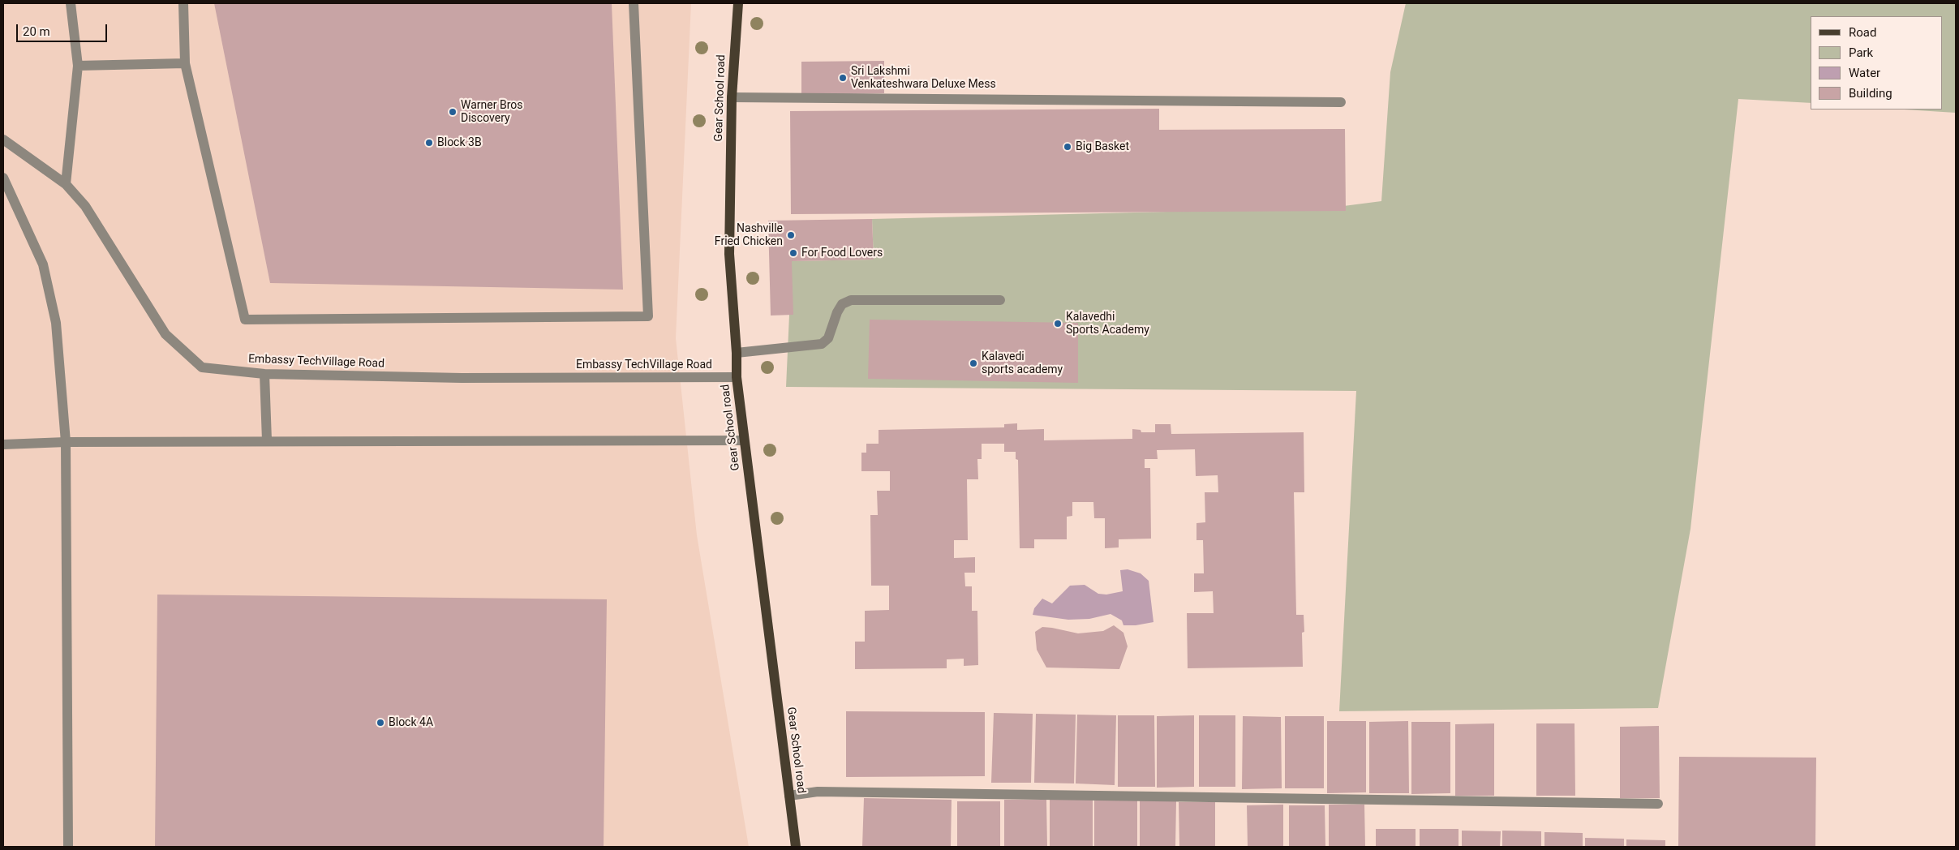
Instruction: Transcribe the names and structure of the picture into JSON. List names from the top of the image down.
{
  "streets": {
    "main road": ["Gear School road"],
    "street": ["Embassy TechVillage Road"]
  },
  "crossings": [
    ["Gear School road", "Embassy TechVillage Road"]
  ],
  "places": [
    "Sri Lakshmi Venkateshwara Deluxe Mess",
    "Warner Bros Discovery",
    "Block 3B",
    "Big Basket",
    "Nashville Fried Chicken",
    "For Food Lovers",
    "Kalavedhi Sports Academy",
    "Kalavedi sports academy",
    "Block 4A"
  ],
  "legend": [
    "Road",
    "Park",
    "Water",
    "Building"
  ],
  "scale_bar": "20 m"
}
